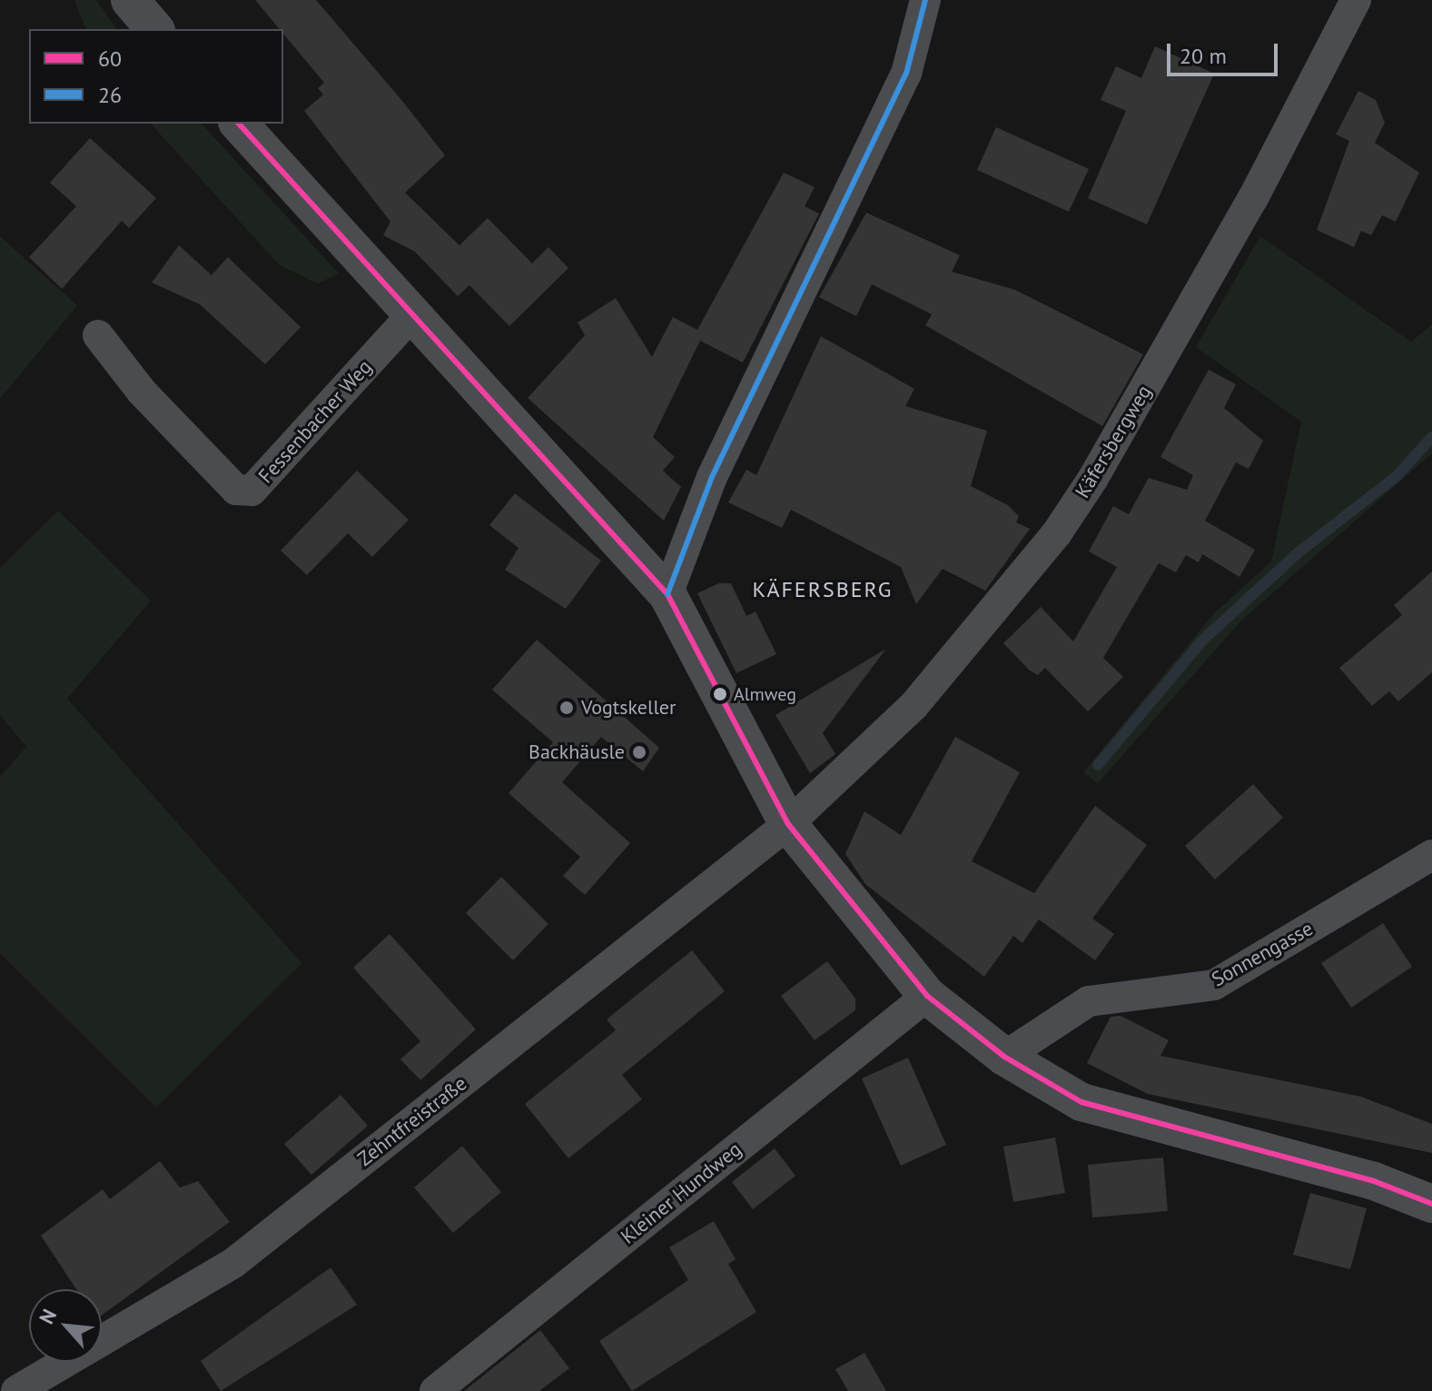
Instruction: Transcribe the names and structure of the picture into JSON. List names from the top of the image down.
{
  "streets": {
    "street": [
      "Fessenbacher Weg",
      "Käfersbergweg",
      "Sonnengasse",
      "Zehntfreistraße",
      "Kleiner Hundweg"
    ]
  },
  "crossings": [
    ["Käfersbergweg", "Zehntfreistraße"]
  ],
  "districts": ["KÄFERSBERG"],
  "places": ["Almweg", "Vogtskeller", "Backhäusle"],
  "lines": ["transit line 26", "transit line 60"],
  "legend": ["60", "26"],
  "scale_bar": "20 m",
  "north": "top left"
}
